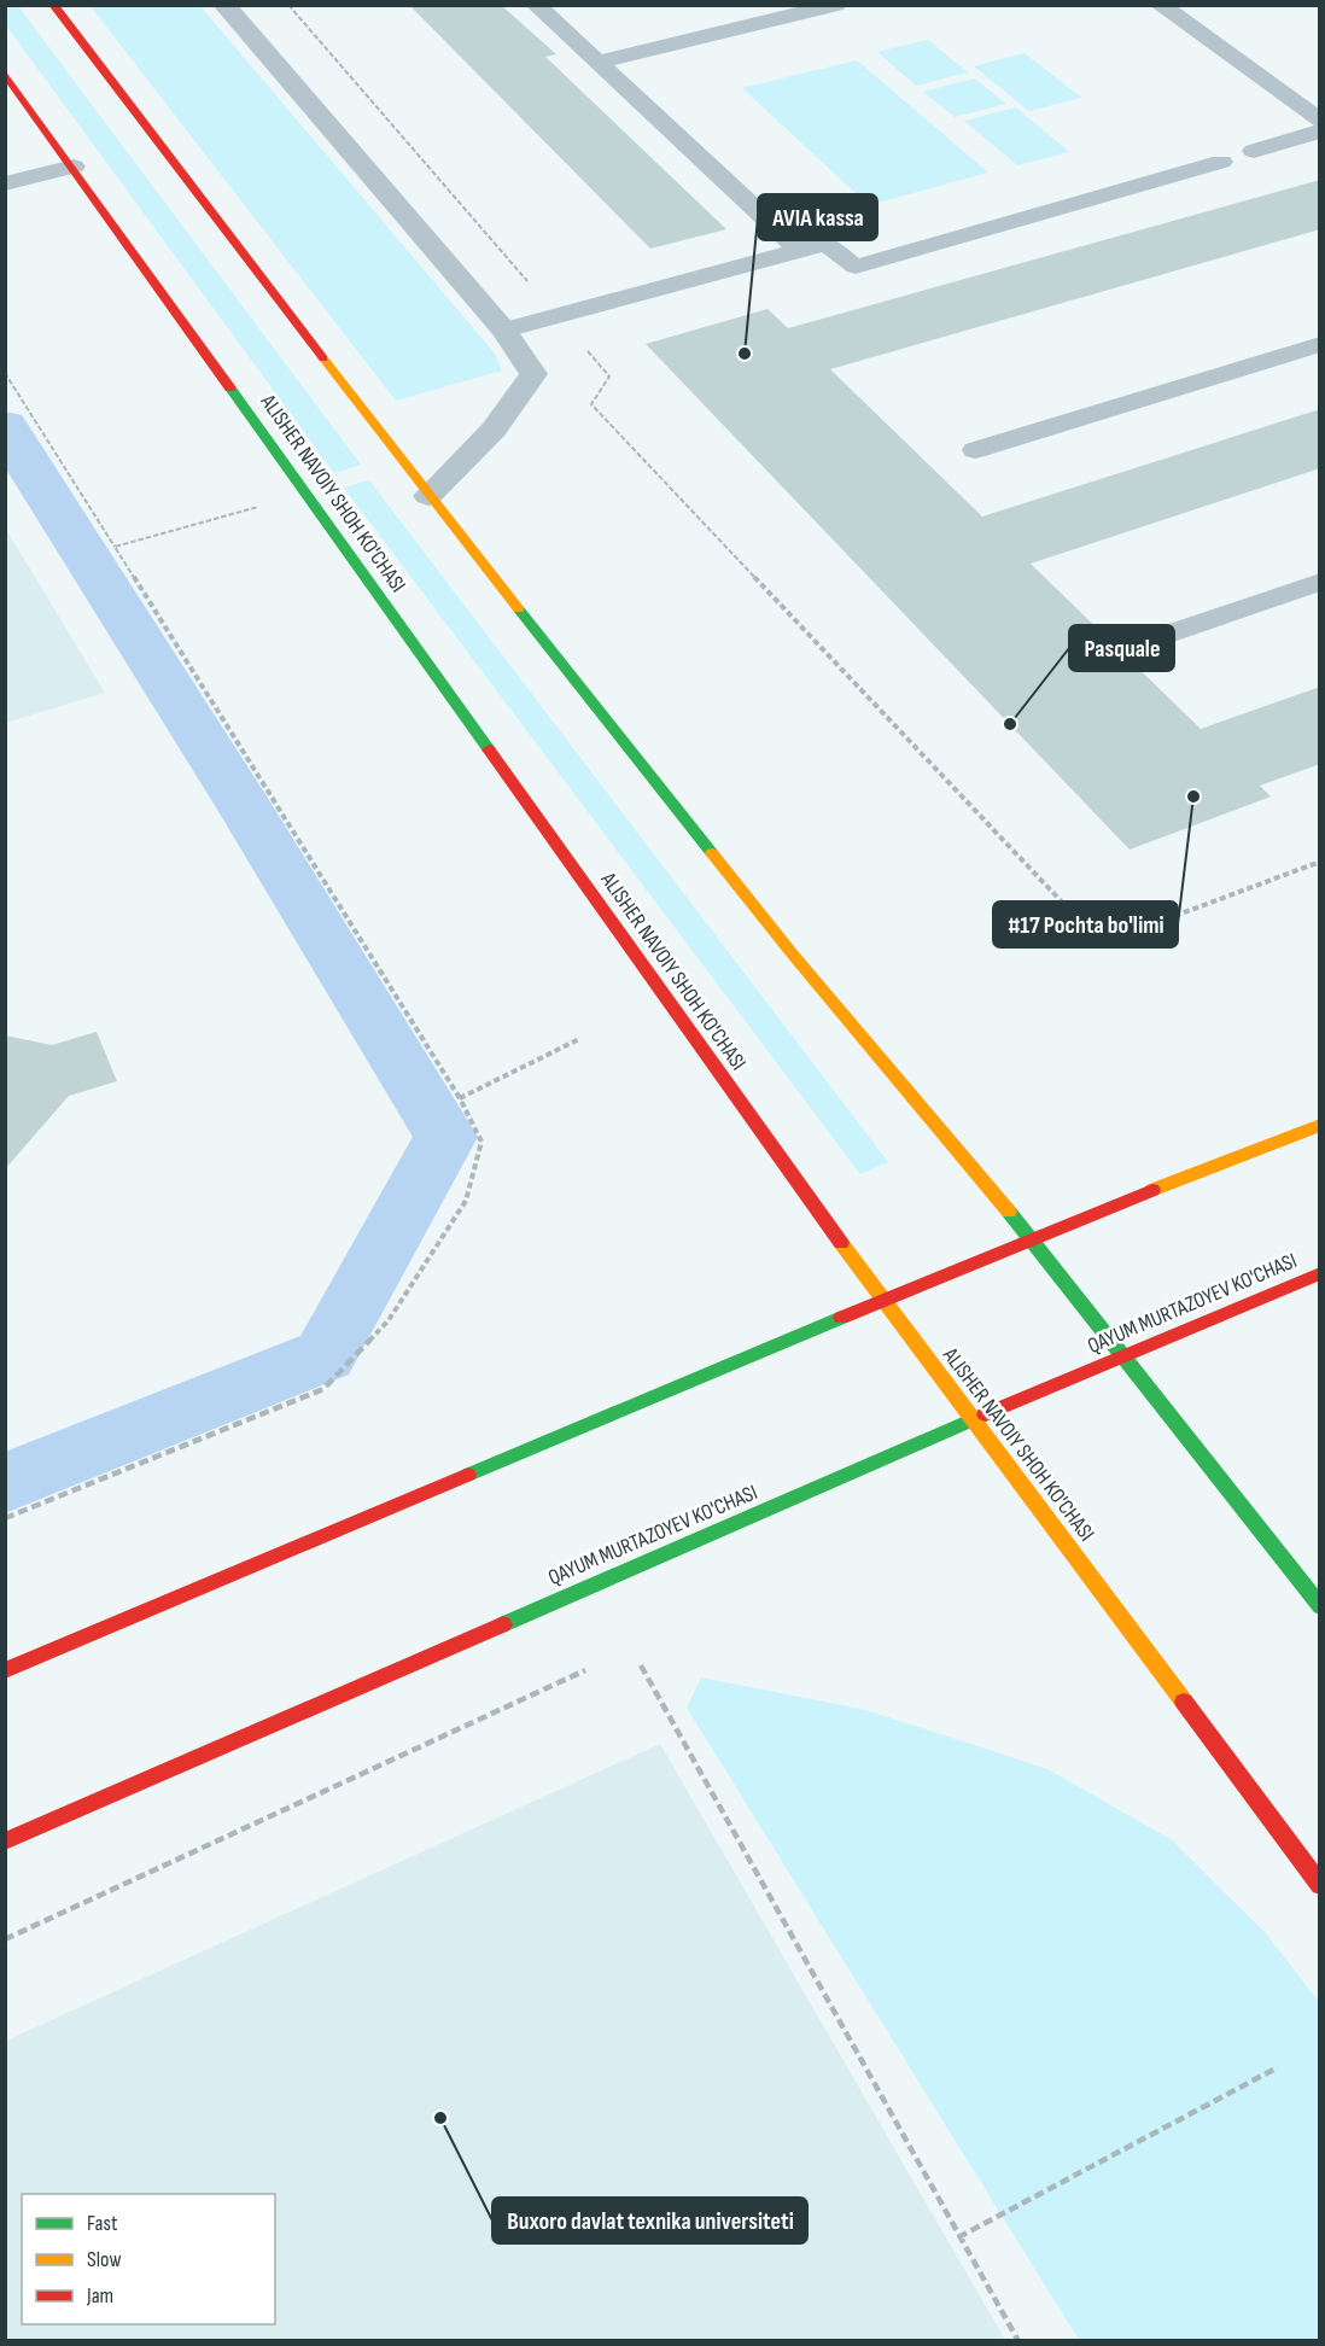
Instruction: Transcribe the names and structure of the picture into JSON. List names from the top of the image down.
{
  "streets": {
    "main road": ["ALISHER NAVOIY SHOH KO'CHASI", "QAYUM MURTAZOYEV KO'CHASI"]
  },
  "crossings": [
    ["ALISHER NAVOIY SHOH KO'CHASI", "QAYUM MURTAZOYEV KO'CHASI"]
  ],
  "places": [
    "AVIA kassa",
    "Pasquale",
    "#17 Pochta bo'limi",
    "Buxoro davlat texnika universiteti"
  ],
  "legend": ["Fast", "Slow", "Jam"]
}
